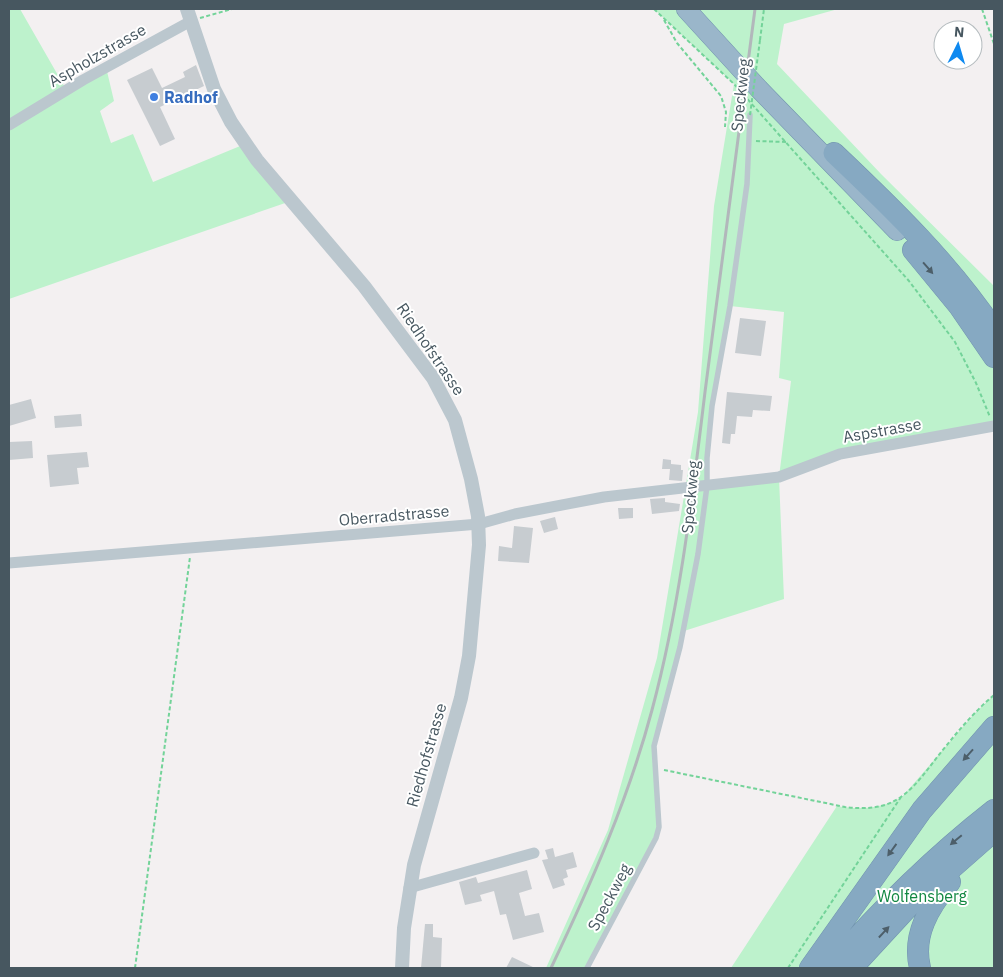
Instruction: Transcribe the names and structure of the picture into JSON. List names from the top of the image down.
{
  "streets": {
    "street": [
      "Aspholzstrasse",
      "Riedhofstrasse",
      "Aspstrasse",
      "Oberradstrasse"
    ],
    "lane": ["Speckweg"]
  },
  "crossings": [
    ["Aspholzstrasse", "Riedhofstrasse"],
    ["Speckweg", "Oberradstrasse"],
    ["Riedhofstrasse", "Oberradstrasse"],
    ["Aspstrasse", "Oberradstrasse"]
  ],
  "parks": ["Wolfensberg"],
  "places": ["Radhof"],
  "north": "top"
}
